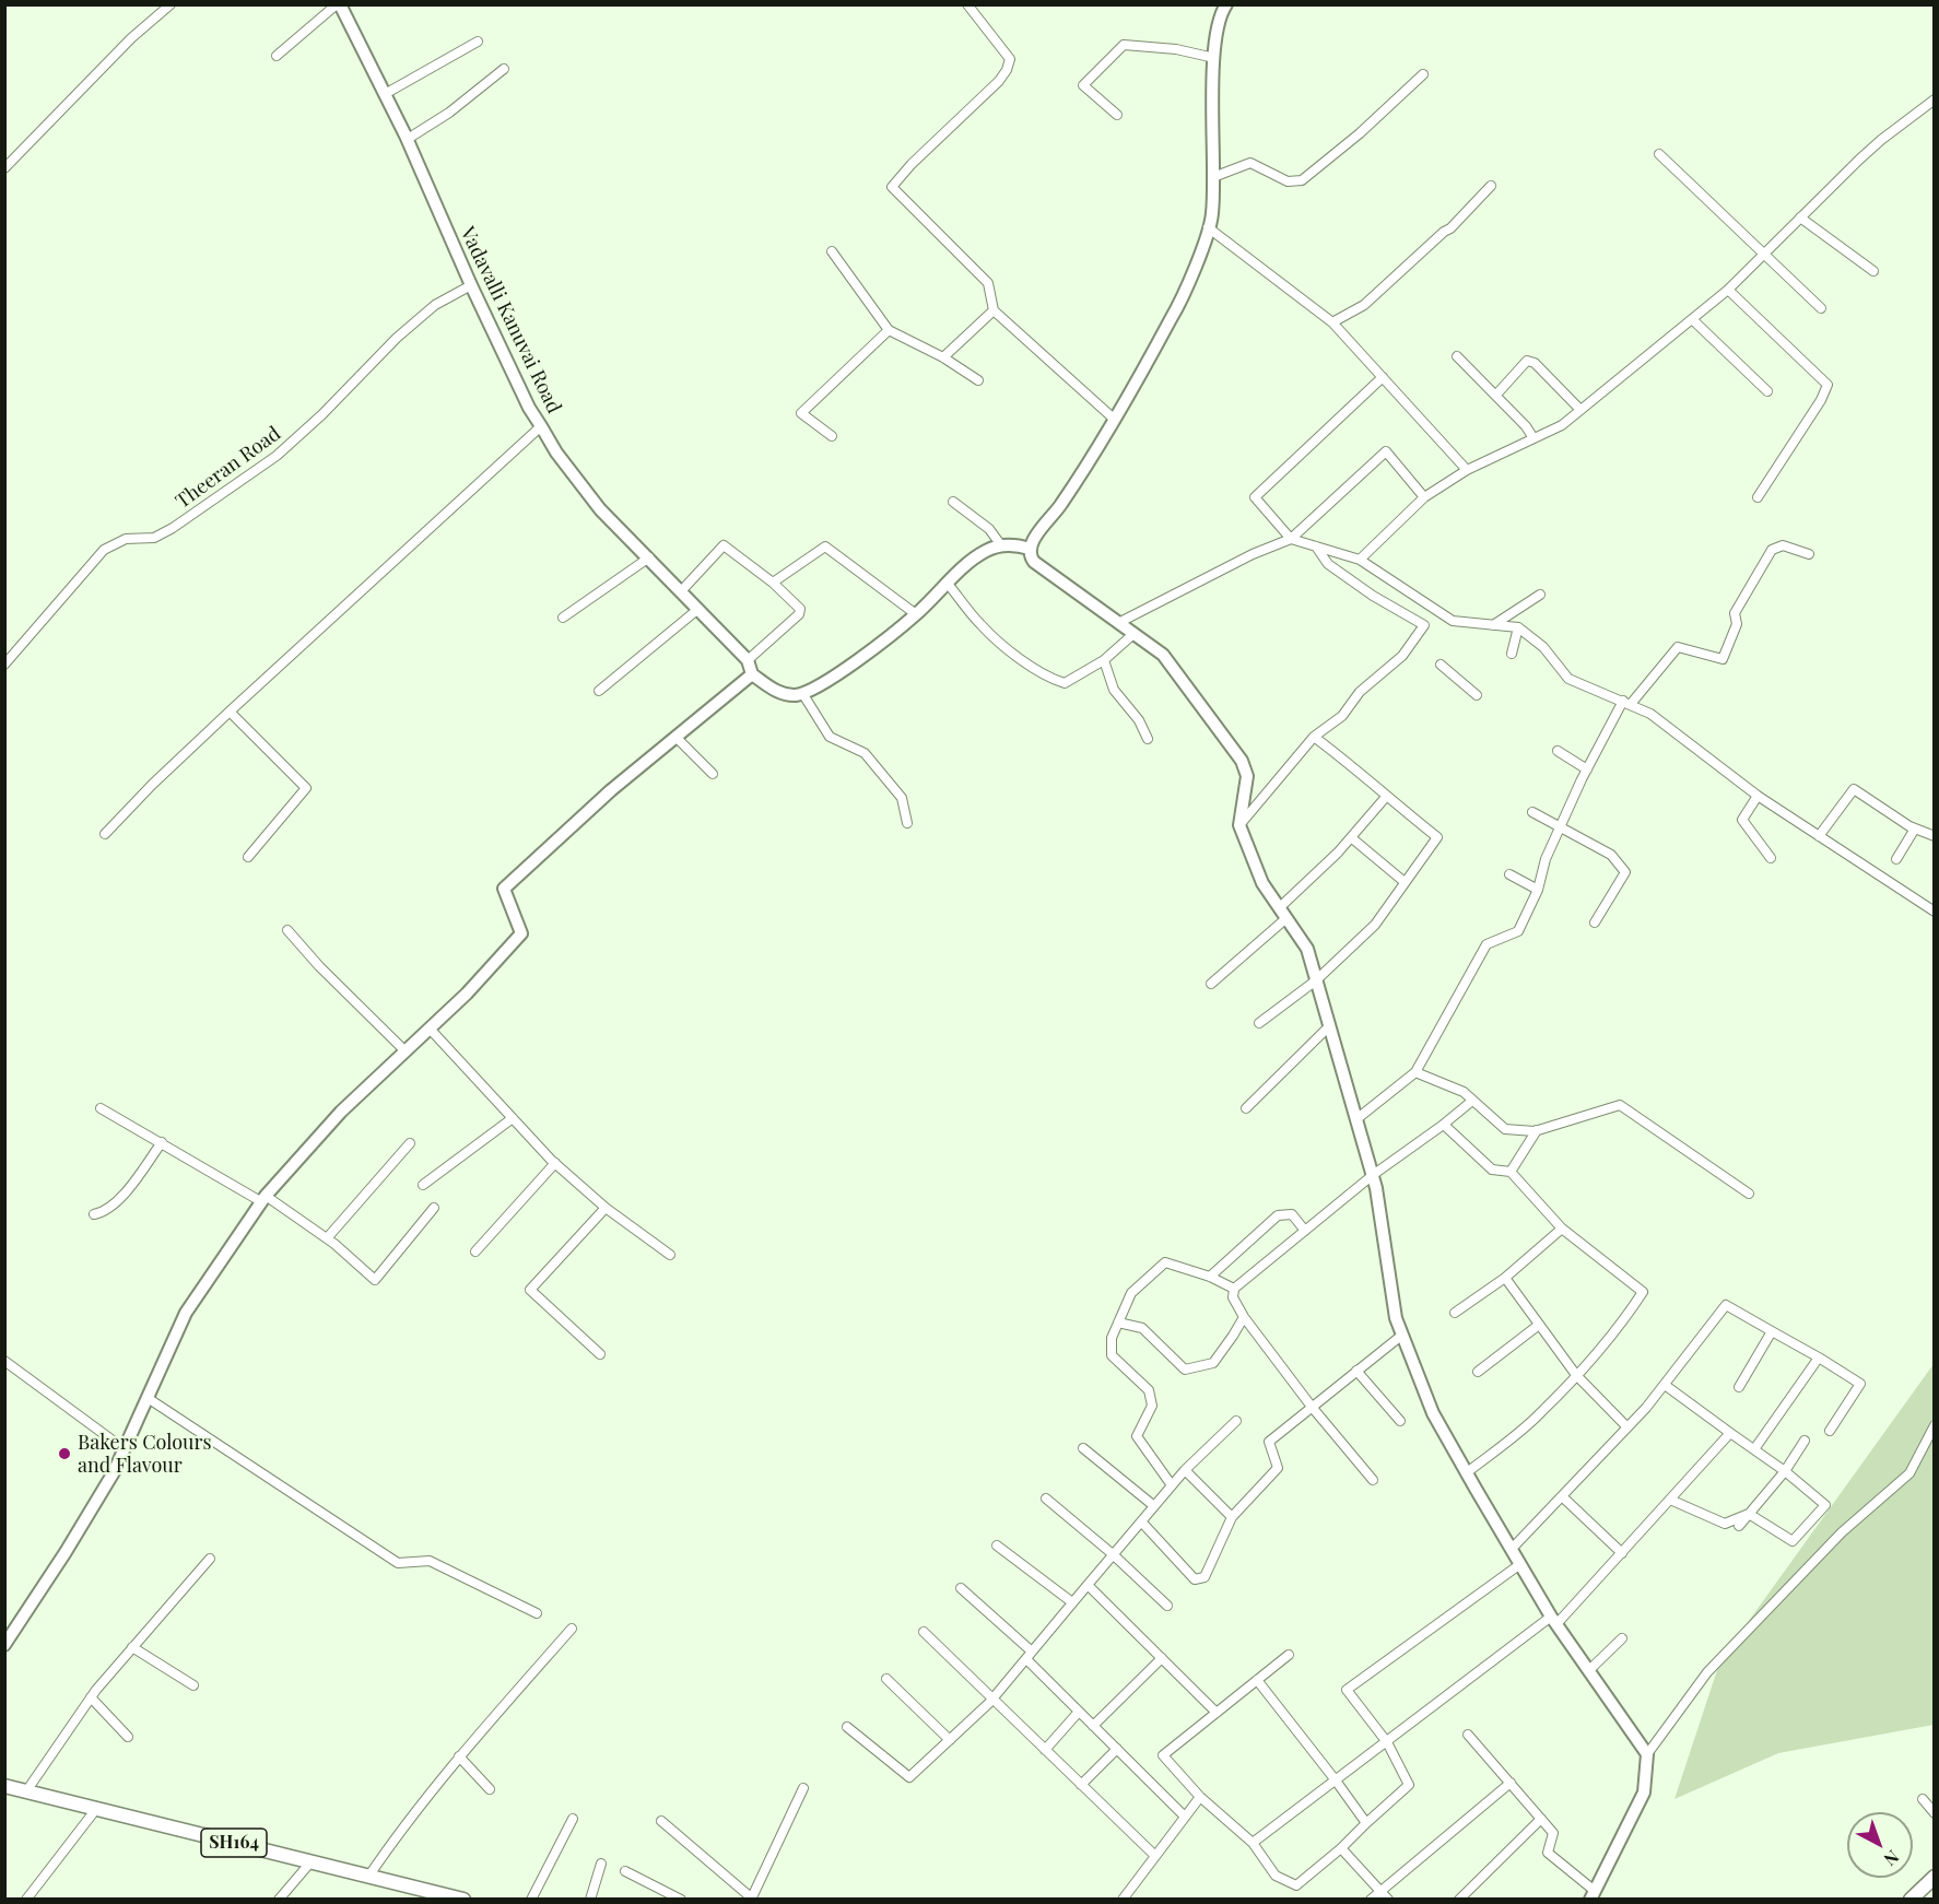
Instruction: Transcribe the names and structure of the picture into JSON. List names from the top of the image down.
{
  "streets": {
    "main road": ["SH164"],
    "street": ["Vadavalli Kanuvai Road", "Theeran Road"]
  },
  "crossings": [
    ["Vadavalli Kanuvai Road", "Theeran Road"]
  ],
  "places": ["Bakers Colours and Flavour"],
  "north": "bottom right"
}
